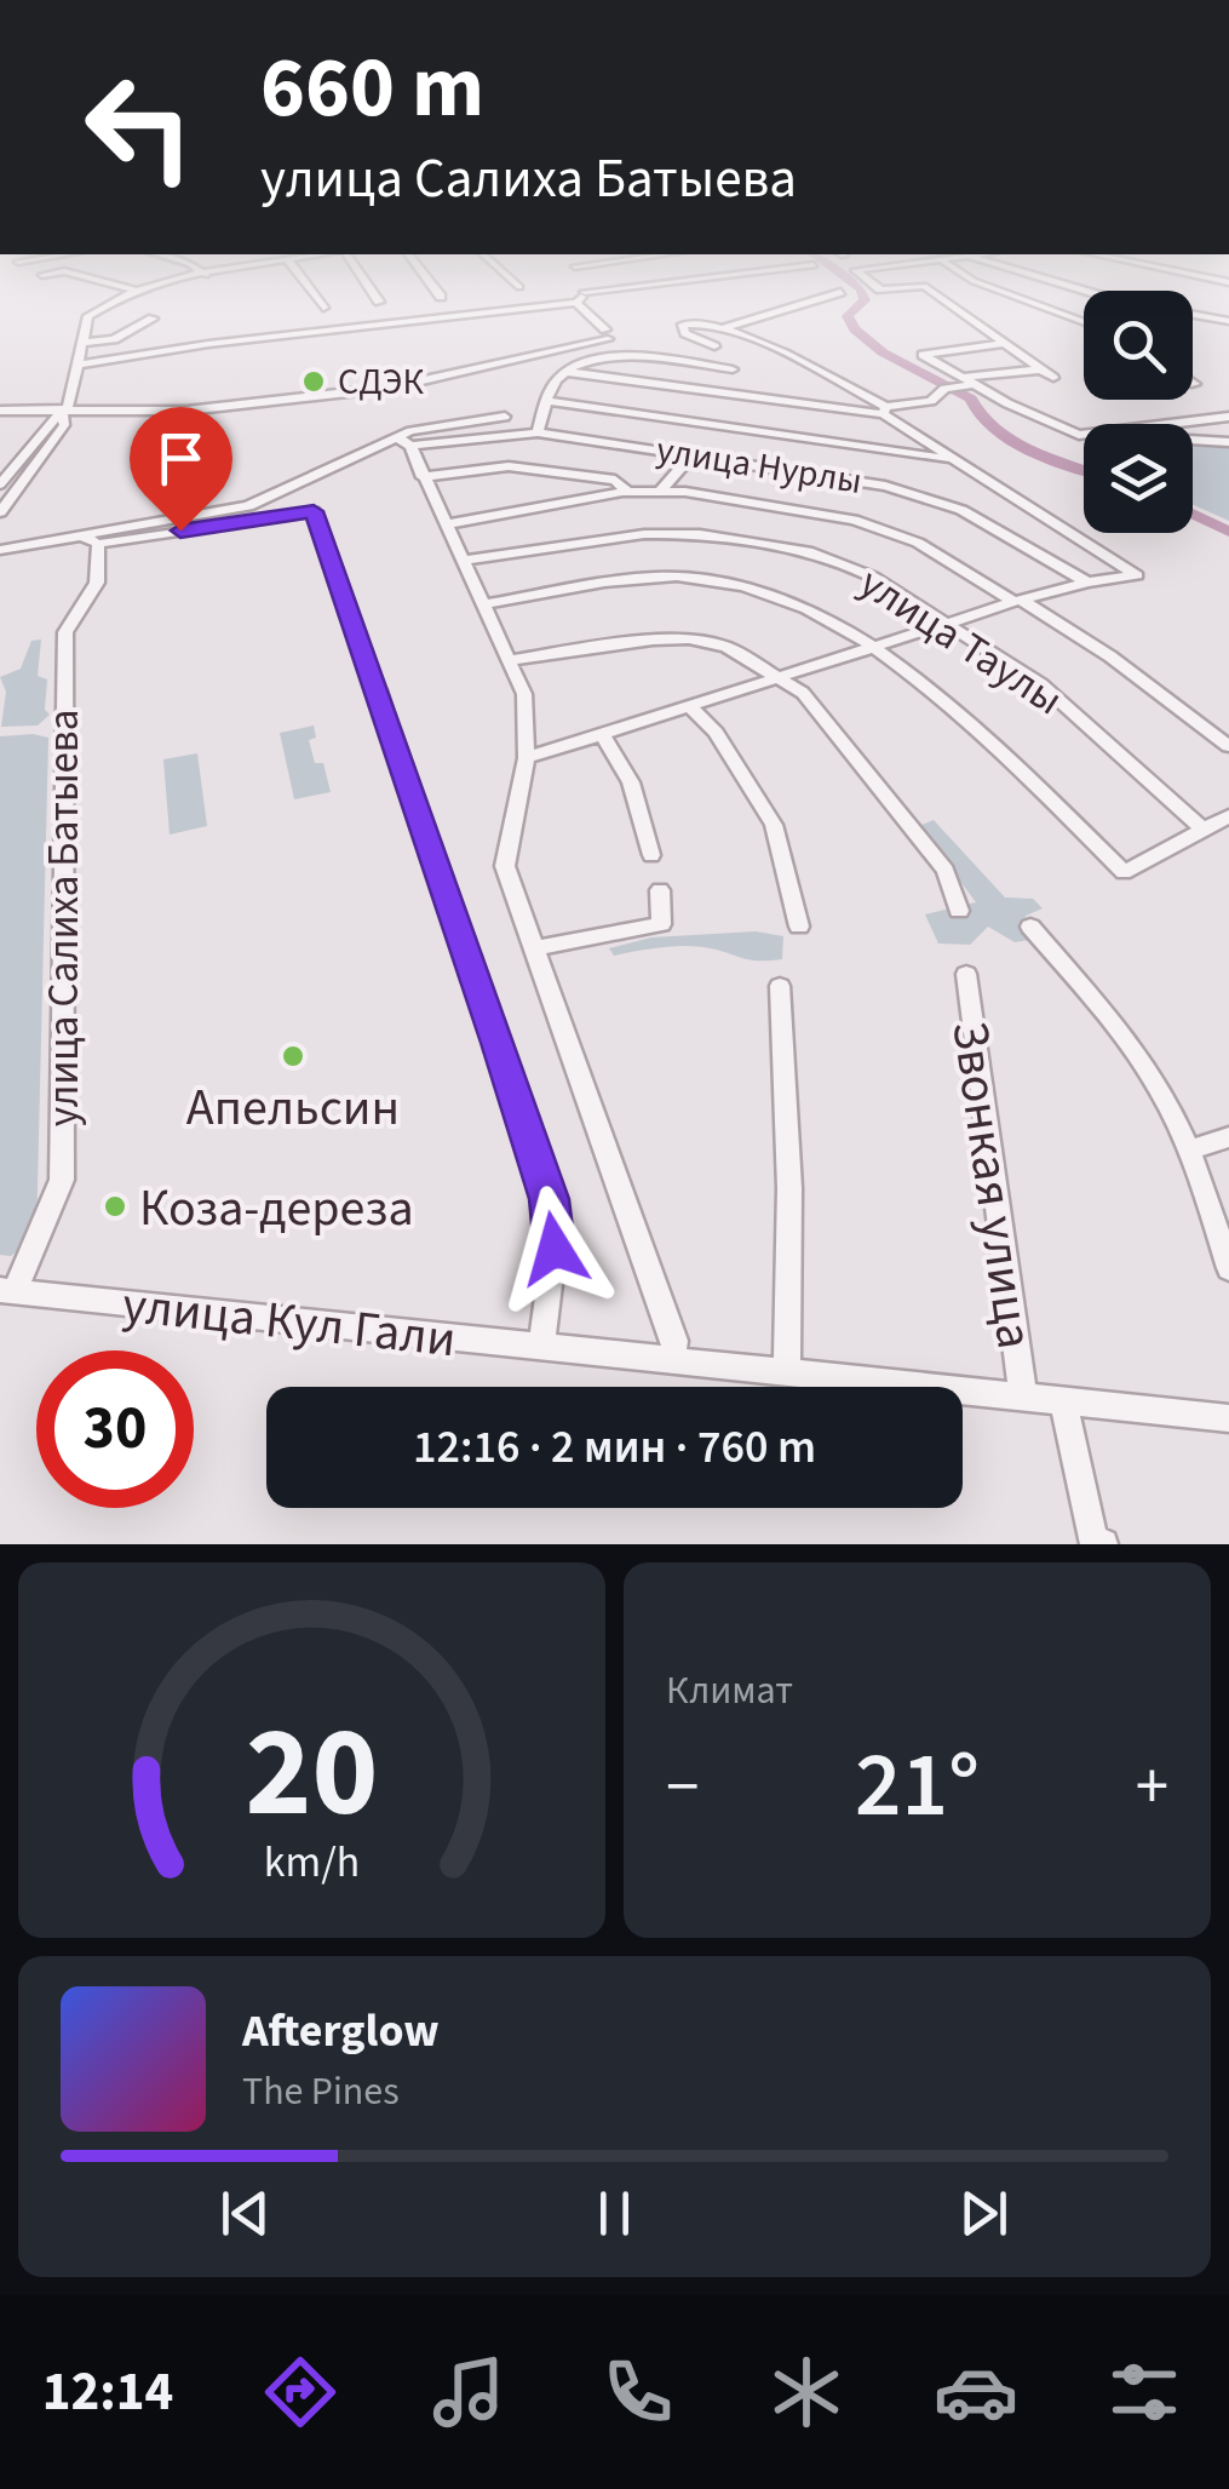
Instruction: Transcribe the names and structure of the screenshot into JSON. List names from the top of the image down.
{
  "streets": {
    "street": [
      "улица Нурлы",
      "улица Таулы",
      "улица Салиха Батыева",
      "Звонкая улица",
      "улица Кул Гали"
    ]
  },
  "crossings": [
    ["улица Салиха Батыева", "улица Кул Гали"],
    ["Звонкая улица", "улица Кул Гали"]
  ],
  "places": ["СДЭК", "Апельсин", "Коза-дереза"],
  "page": {
    "turn": ["660 m", "улица Салиха Батыева"],
    "limit": "30",
    "trip": "12:16 · 2 мин · 760 m",
    "tile": "Климат",
    "heat": ["−", "21°", "+"],
    "song": ["Afterglow", "The Pines"],
    "tabs": "12:14",
    "gauge": ["20", "km/h"]
  }
}
